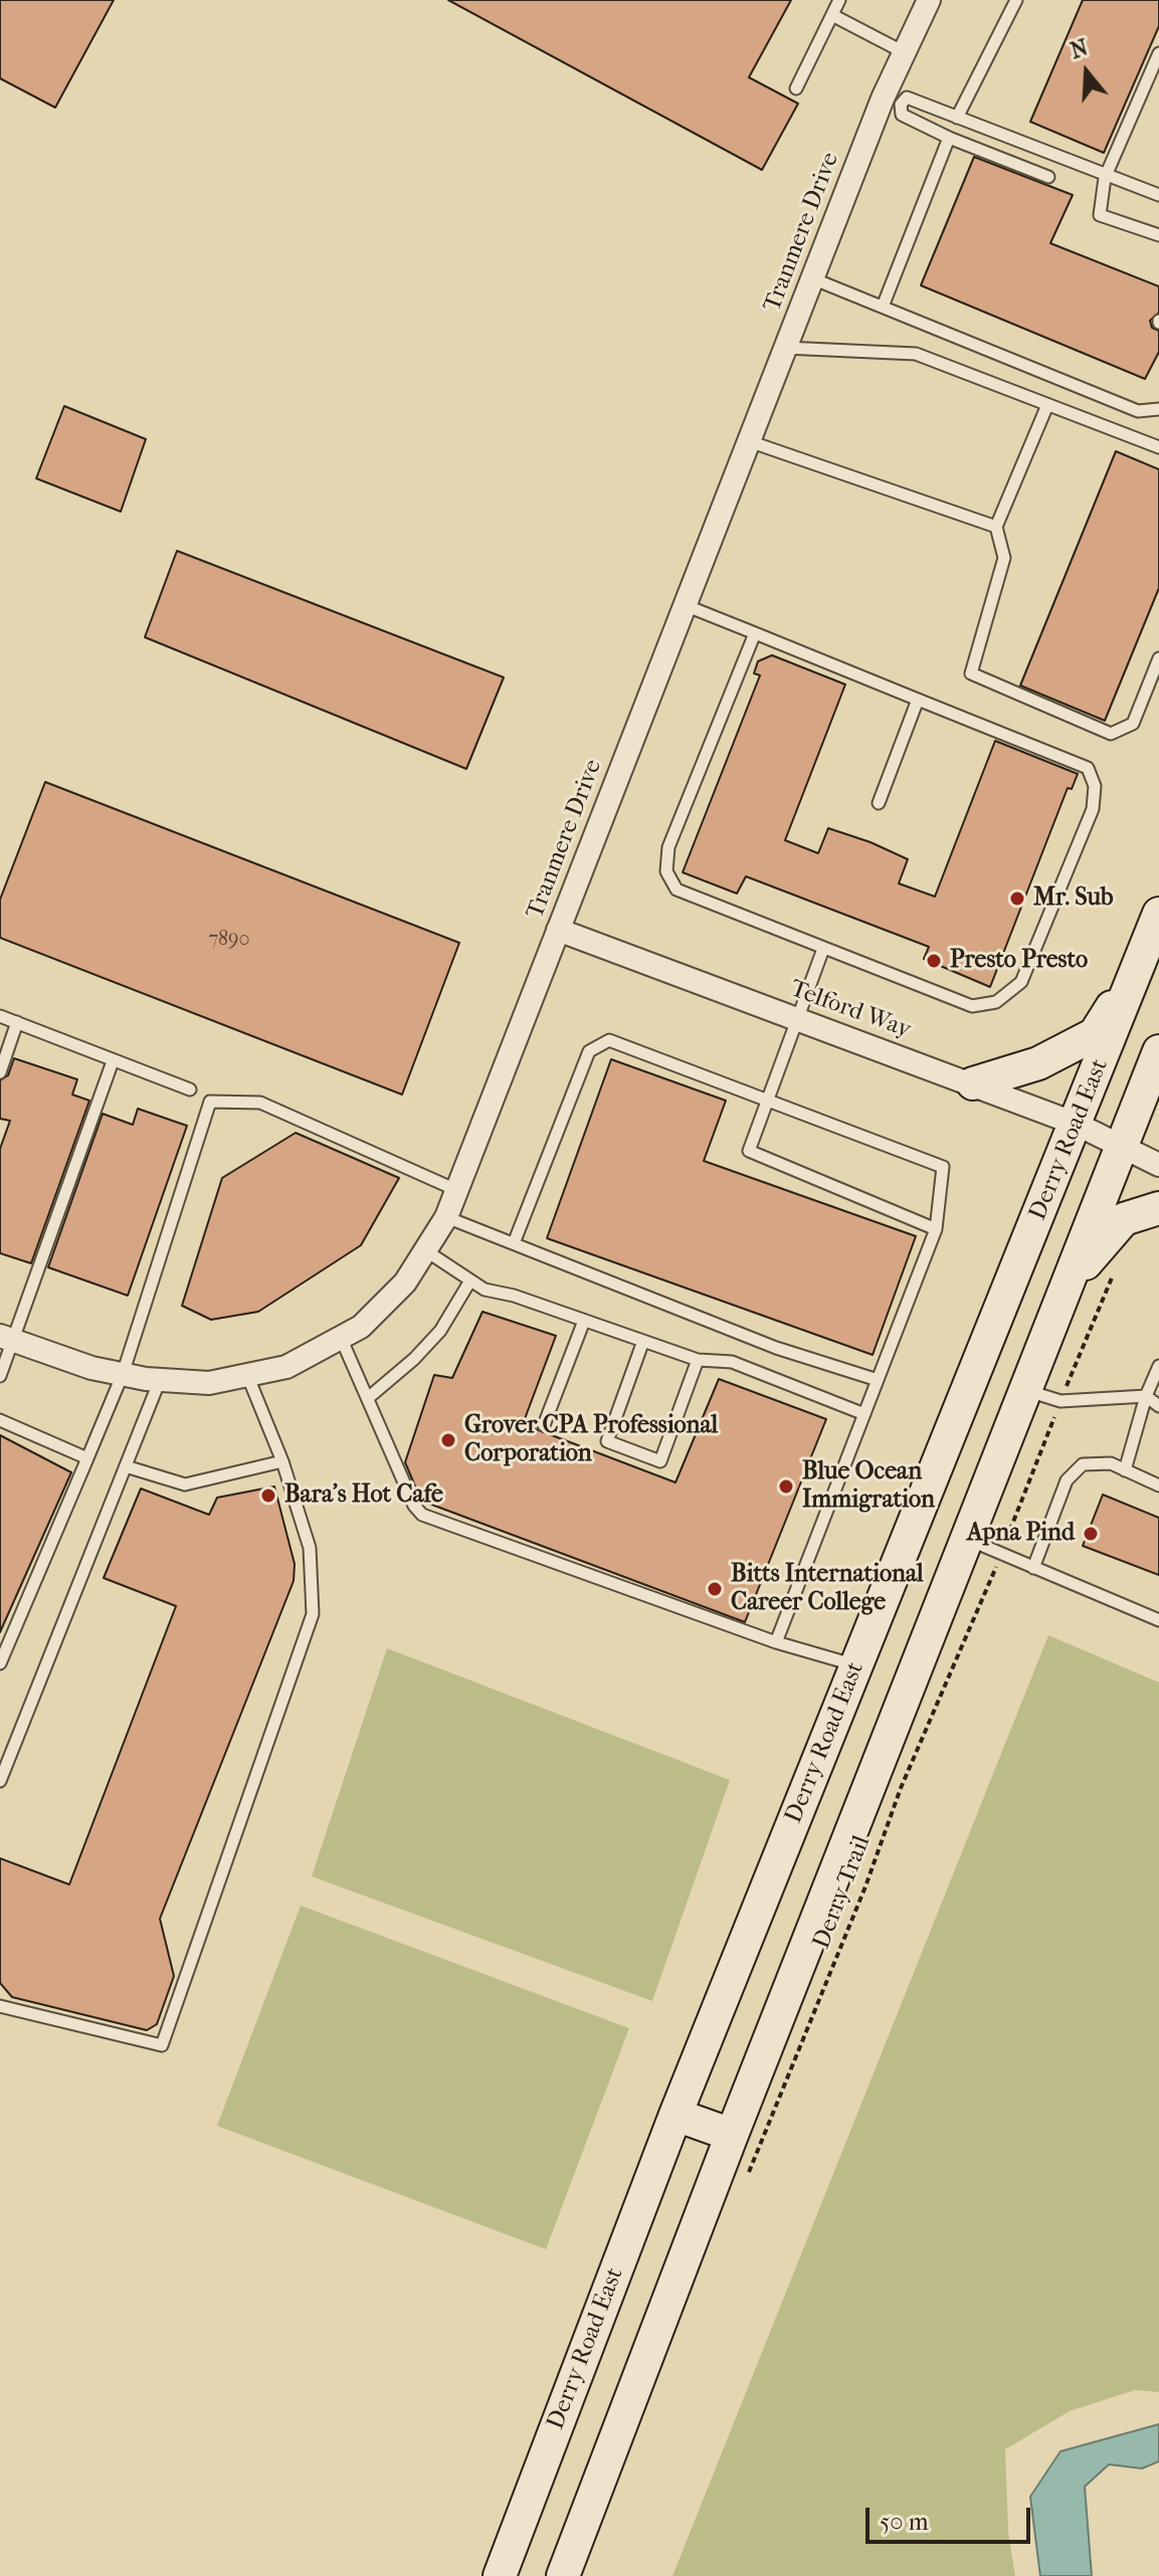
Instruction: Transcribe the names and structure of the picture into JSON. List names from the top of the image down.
{
  "streets": {
    "main road": ["Derry Road East"],
    "street": ["Tranmere Drive", "Telford Way"],
    "path": ["Derry Trail"]
  },
  "crossings": [
    ["Tranmere Drive", "Telford Way"],
    ["Telford Way", "Derry Road East"]
  ],
  "places": [
    "Mr. Sub",
    "Presto Presto",
    "Grover CPA Professional Corporation",
    "Blue Ocean Immigration",
    "Bara's Hot Cafe",
    "Apna Pind",
    "Bitts International Career College"
  ],
  "house_numbers": ["7890"],
  "scale_bar": "50 m",
  "north": "top"
}
